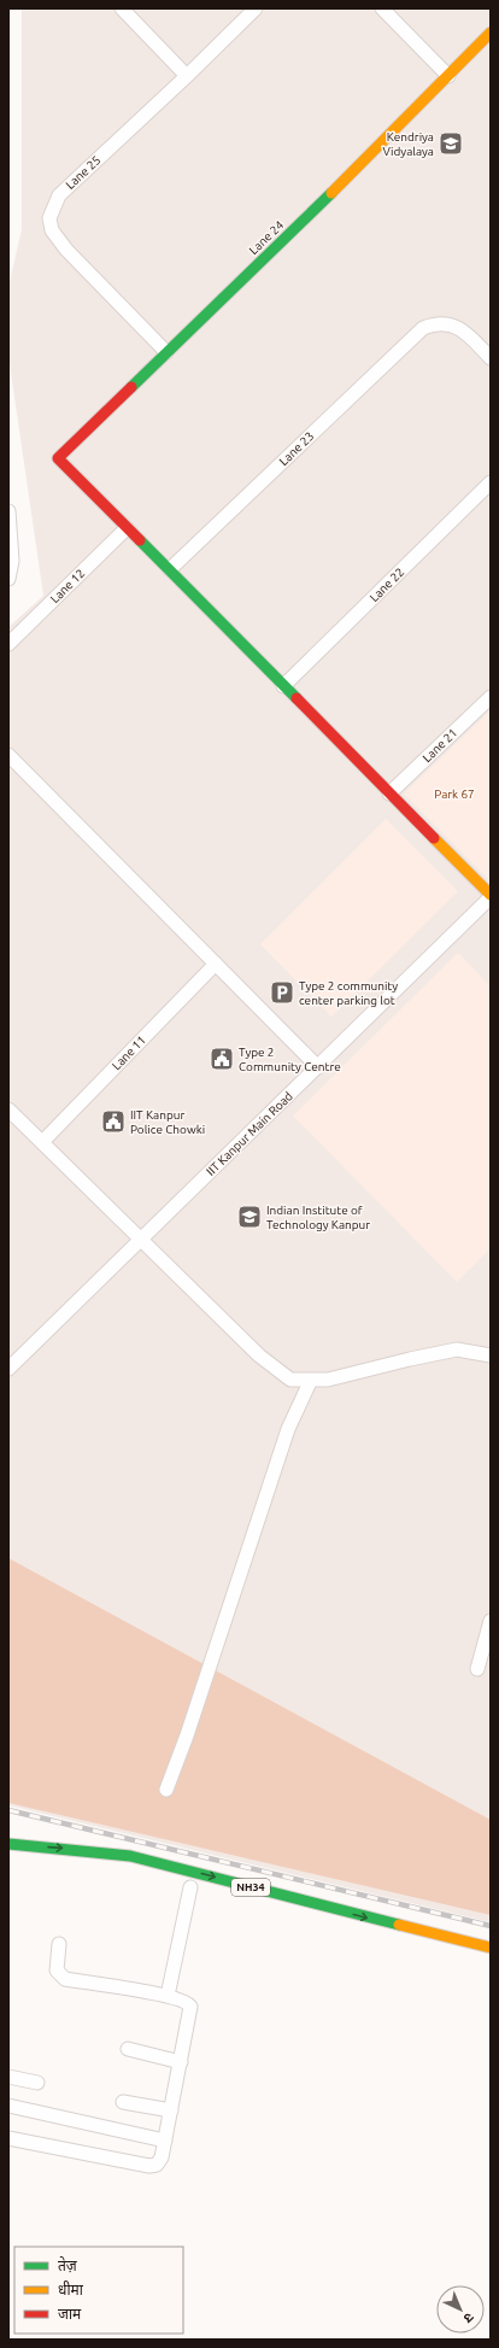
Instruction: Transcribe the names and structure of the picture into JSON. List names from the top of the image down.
{
  "streets": {
    "main road": ["Lane 24", "NH34"],
    "street": [
      "Lane 25",
      "Lane 23",
      "Lane 22",
      "Lane 12",
      "Lane 21",
      "Lane 11",
      "IIT Kanpur Main Road"
    ]
  },
  "crossings": [
    ["Lane 25", "Lane 24"],
    ["Lane 24", "Lane 12"]
  ],
  "parks": ["Park 67"],
  "places": {
    "school or university": ["Kendriya Vidyalaya", "Indian Institute of Technology Kanpur"],
    "parking": ["Type 2 community center parking lot"],
    "public building": ["Type 2 Community Centre", "IIT Kanpur Police Chowki"]
  },
  "legend": ["तेज़", "धीमा", "जाम"],
  "north": "bottom right"
}
